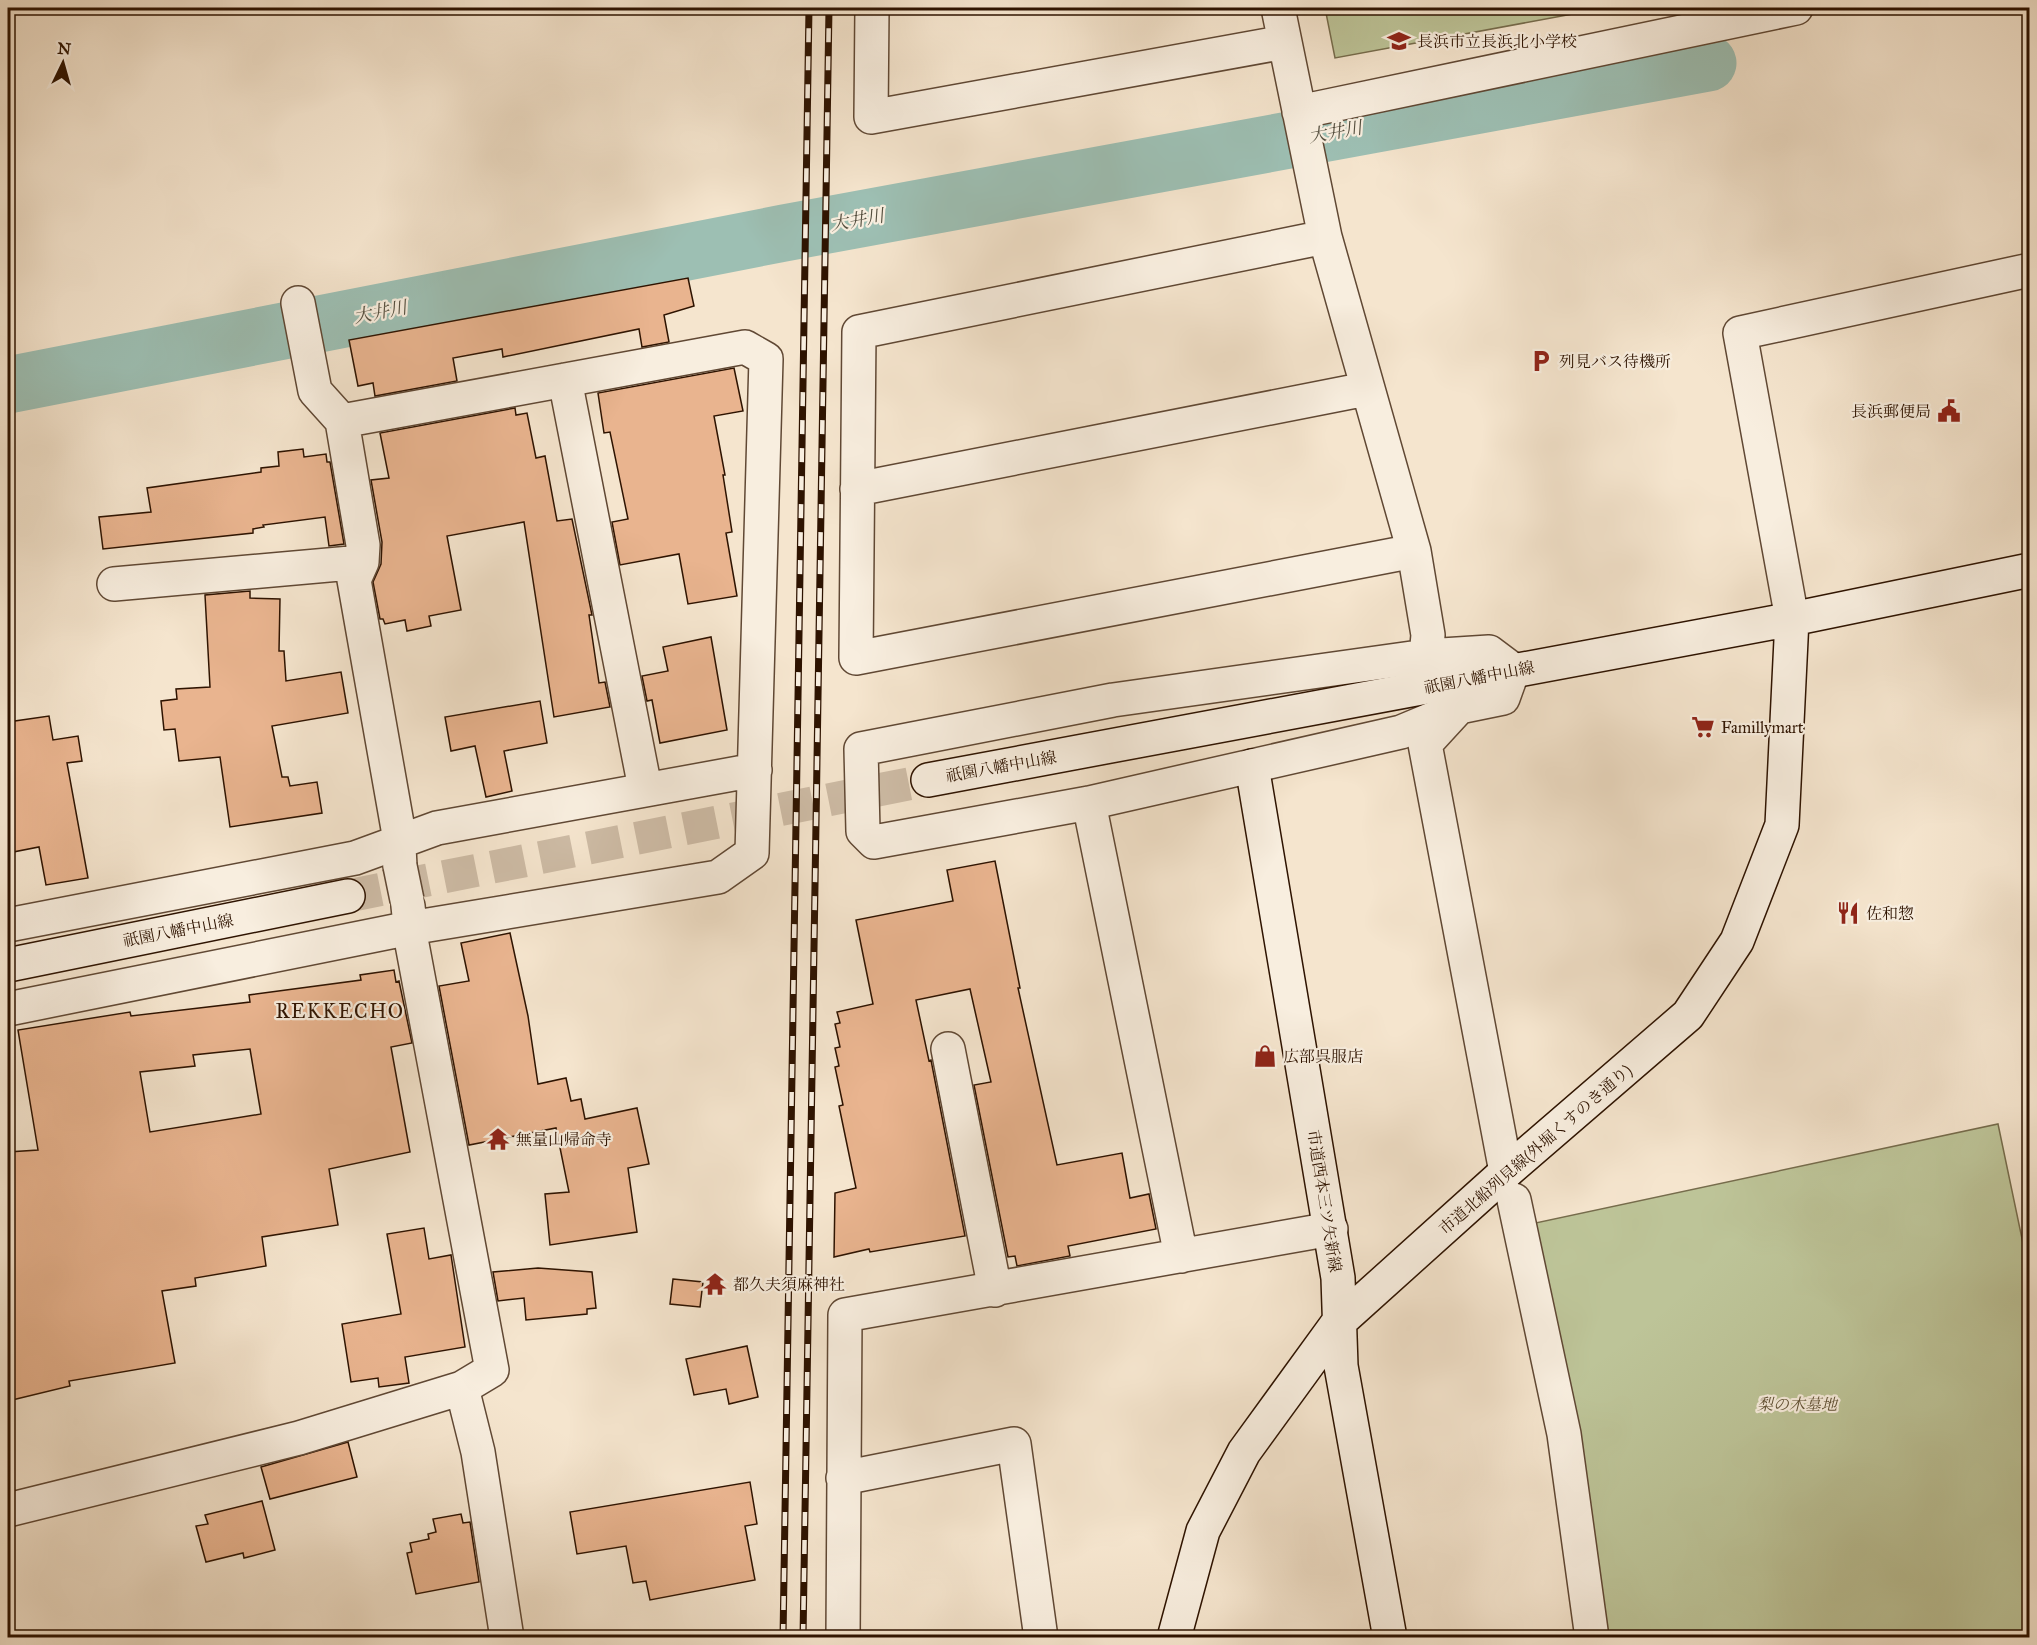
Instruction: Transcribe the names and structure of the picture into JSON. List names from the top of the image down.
{
  "streets": {
    "street": ["祇園八幡中山線", "市道北船列見線(外堀くすのき通り)", "市道西本三ツ矢新線"]
  },
  "crossings": [
    ["祇園八幡中山線", "市道北船列見線(外堀くすのき通り)"],
    ["市道北船列見線(外堀くすのき通り)", "市道西本三ツ矢新線"]
  ],
  "districts": ["REKKECHO"],
  "water": ["大井川"],
  "parks": ["梨の木墓地"],
  "places": {
    "school or university": ["長浜市立長浜北小学校"],
    "parking": ["列見バス待機所"],
    "public building": ["長浜郵便局"],
    "supermarket": ["Famillymart"],
    "restaurant": ["佐和惣"],
    "shop": ["広部呉服店"],
    "temple": ["無量山帰命寺", "都久夫須麻神社"]
  },
  "north": "top"
}
